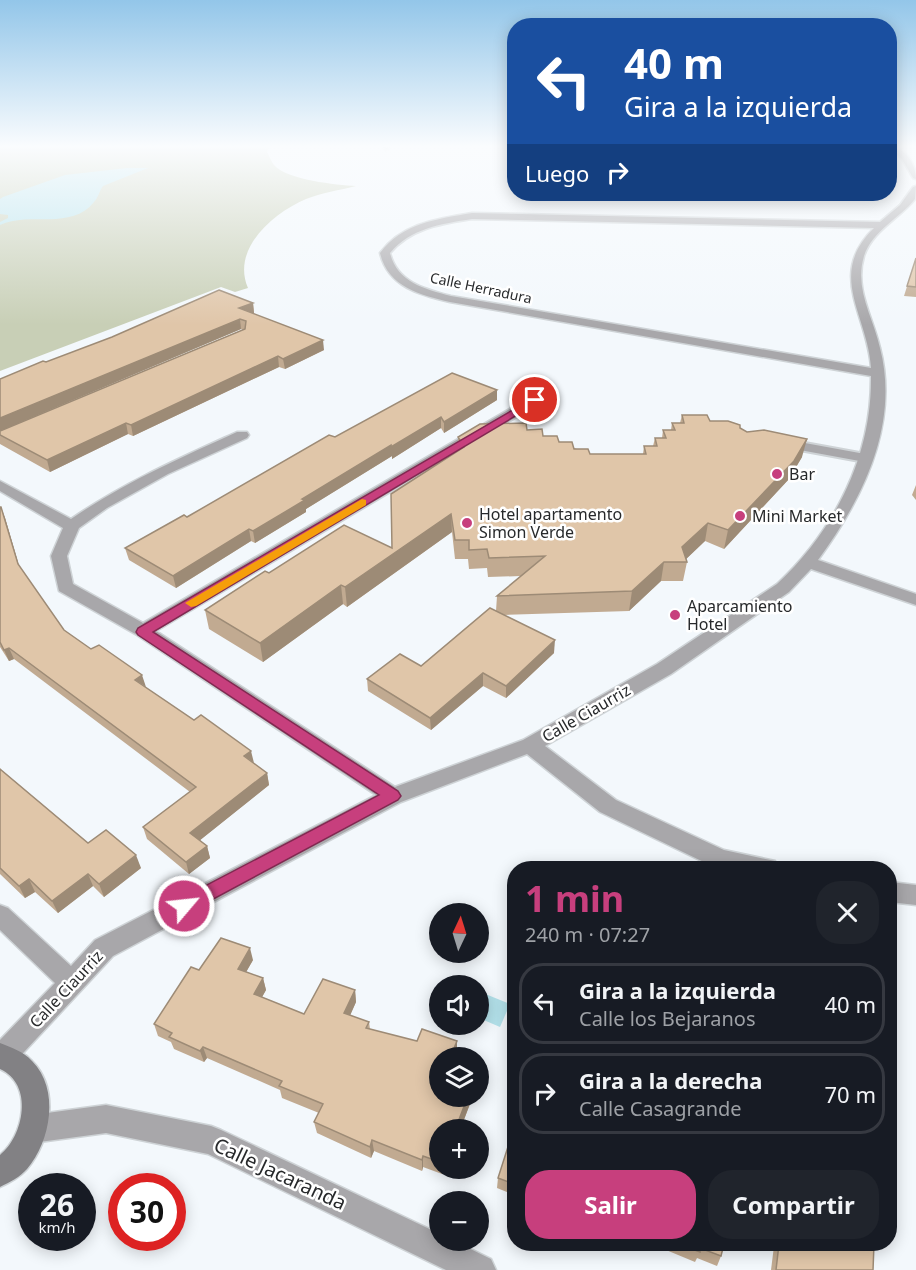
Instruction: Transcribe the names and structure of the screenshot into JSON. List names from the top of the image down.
{
  "streets": {
    "street": ["Calle Herradura", "Calle Ciaurriz", "Calle Jacaranda"]
  },
  "crossings": [
    ["Calle Herradura", "Calle Ciaurriz"]
  ],
  "places": [
    "Bar",
    "Mini Market",
    "Hotel apartamento Simon Verde",
    "Aparcamiento Hotel"
  ],
  "north": "top",
  "page": {
    "turn": ["40 m", "Gira a la izquierda"],
    "then": "Luego",
    "heading": ["1 min", "240 m · 07:27"],
    "map_buttons": ["+", "−"],
    "list": [
      {
        "name": "Gira a la izquierda",
        "note": "Calle los Bejaranos",
        "value": "40 m"
      },
      {
        "name": "Gira a la derecha",
        "note": "Calle Casagrande",
        "value": "70 m"
      }
    ],
    "buttons": ["Salir", "Compartir"],
    "speed": "26 km/h",
    "limit": "30"
  }
}
